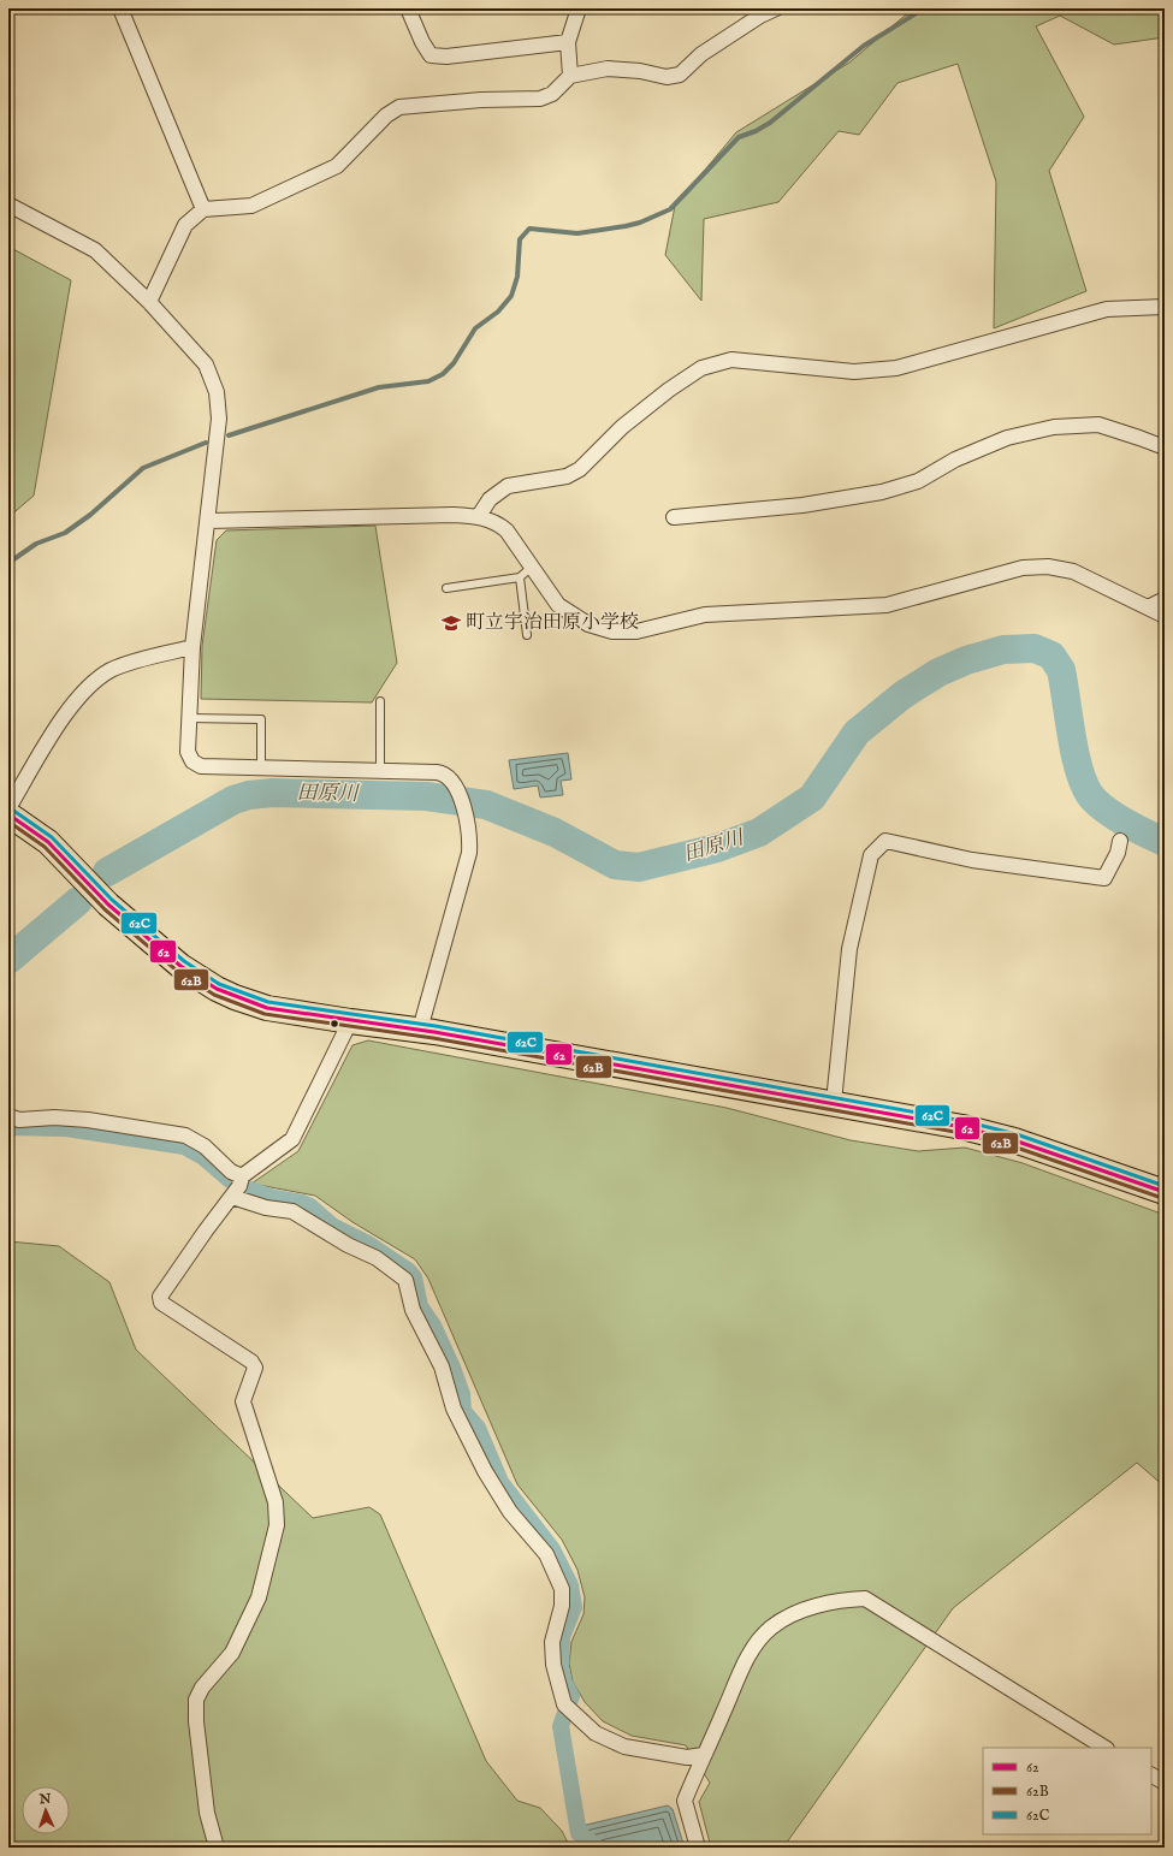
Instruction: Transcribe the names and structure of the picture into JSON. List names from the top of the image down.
{
  "water": ["田原川"],
  "places": {
    "school or university": ["町立宇治田原小学校"]
  },
  "lines": ["transit line 62C", "transit line 62", "transit line 62B"],
  "legend": ["62", "62B", "62C"],
  "north": "top"
}
